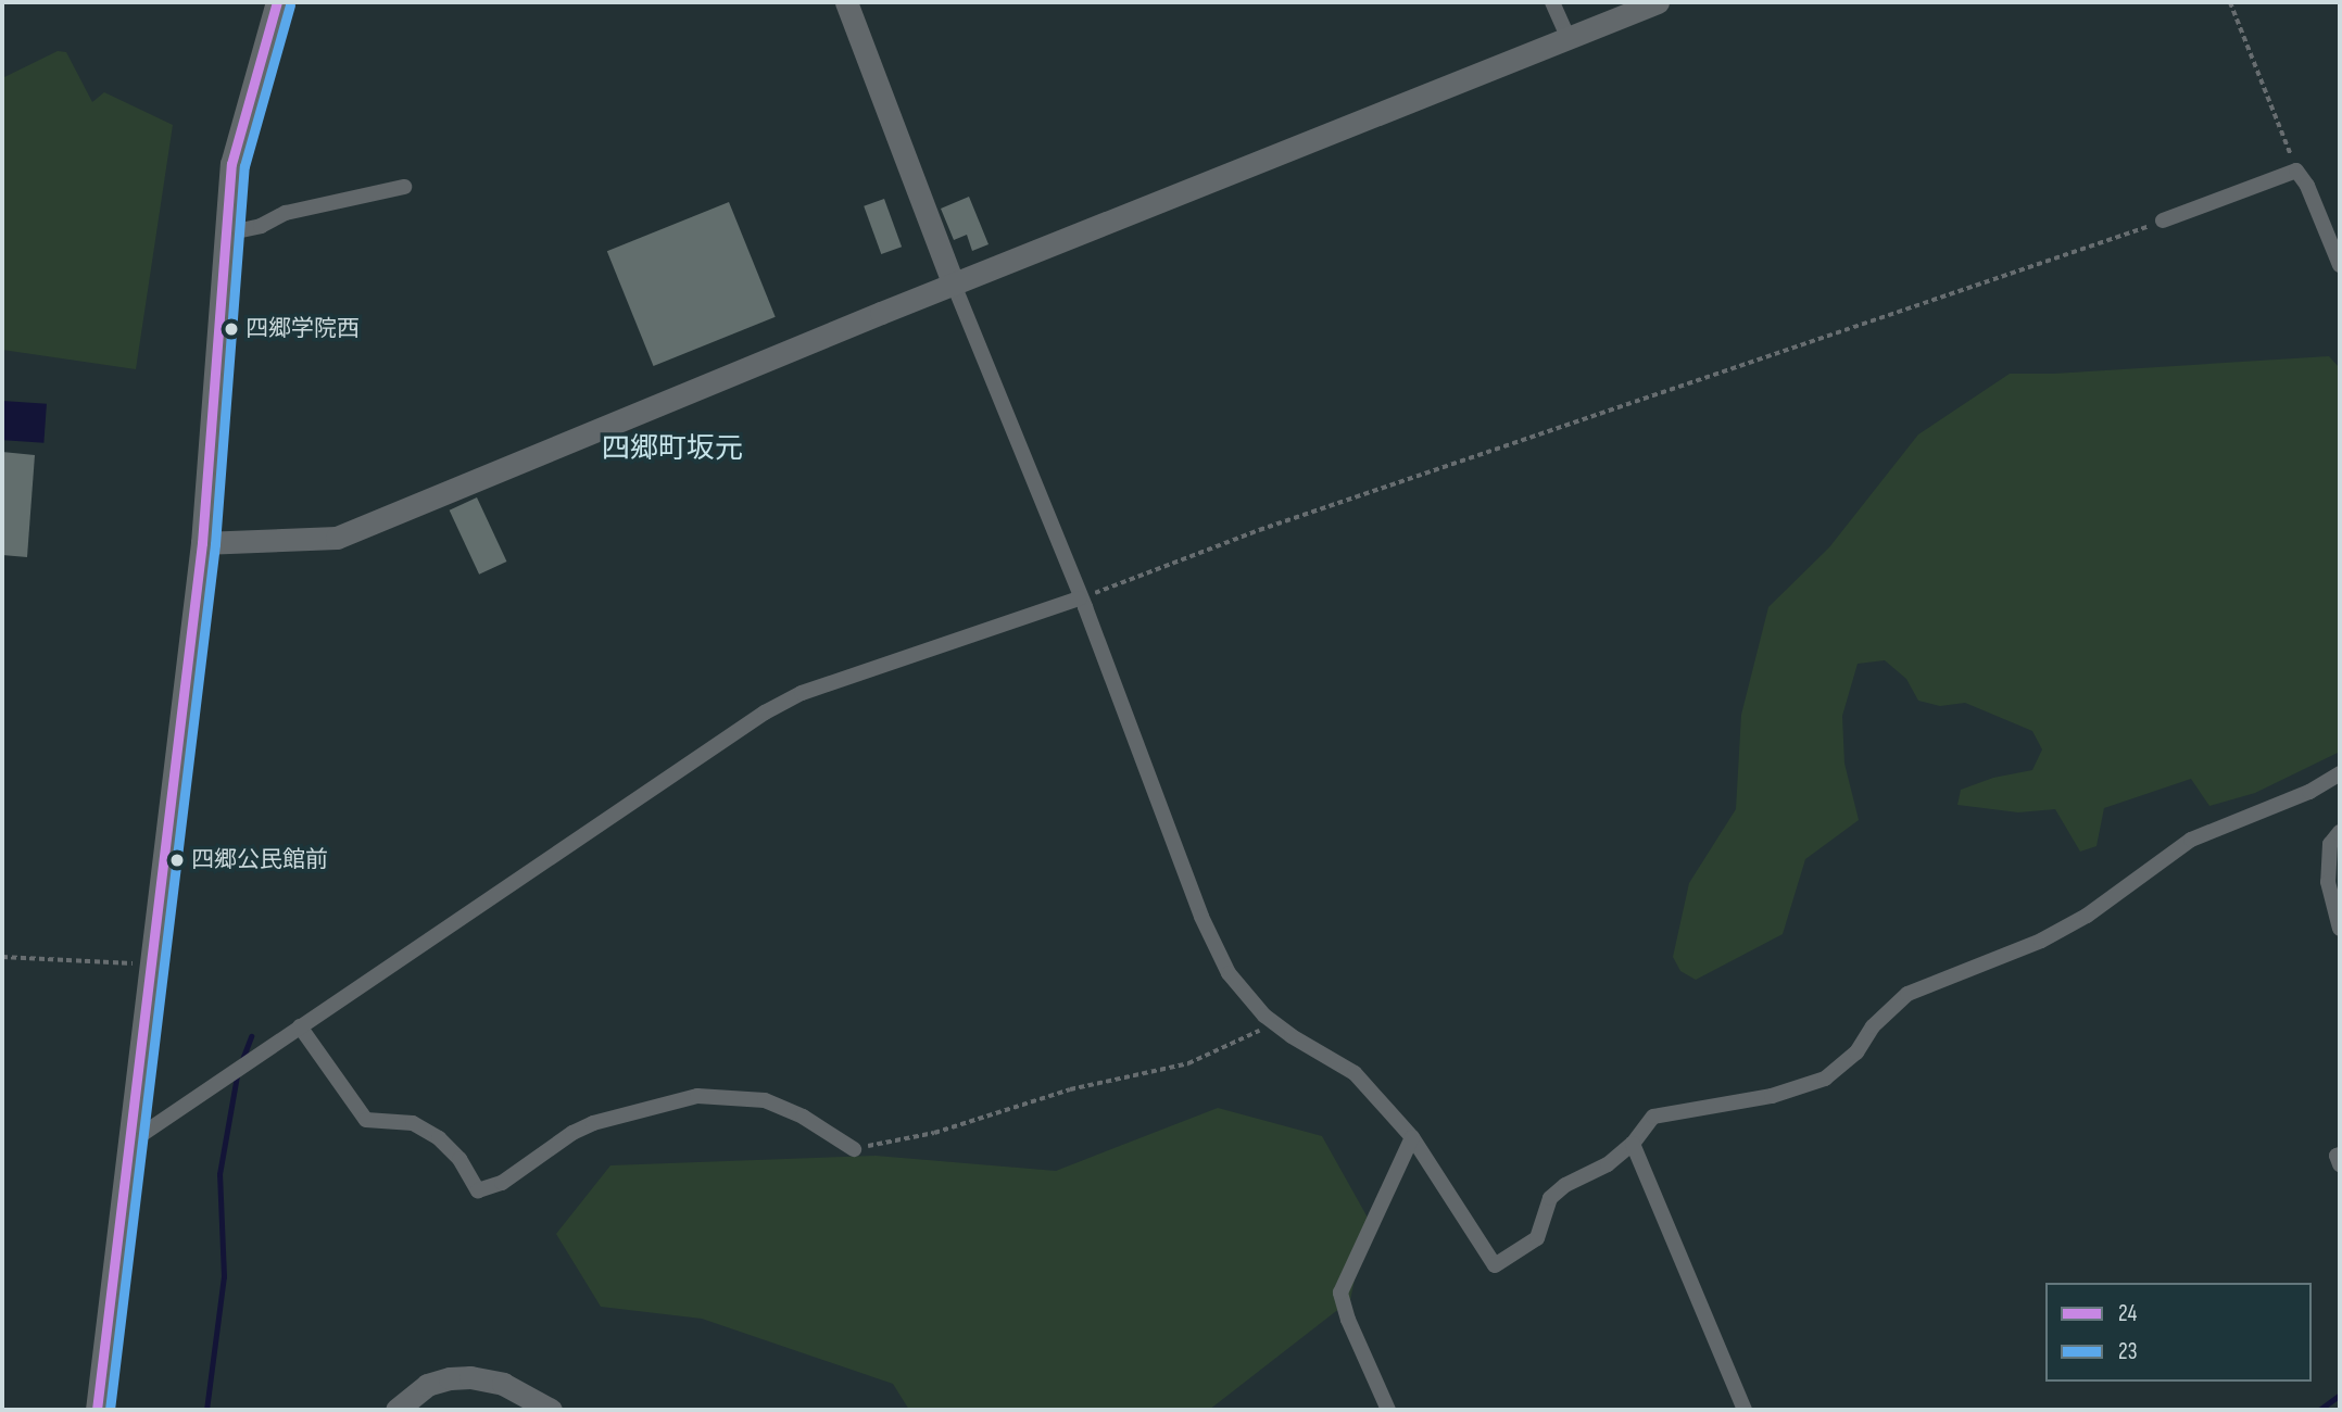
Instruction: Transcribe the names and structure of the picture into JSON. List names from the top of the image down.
{
  "districts": ["四郷町坂元"],
  "places": ["四郷学院西", "四郷公民館前"],
  "lines": ["transit line 24", "transit line 23"],
  "legend": ["24", "23"]
}
